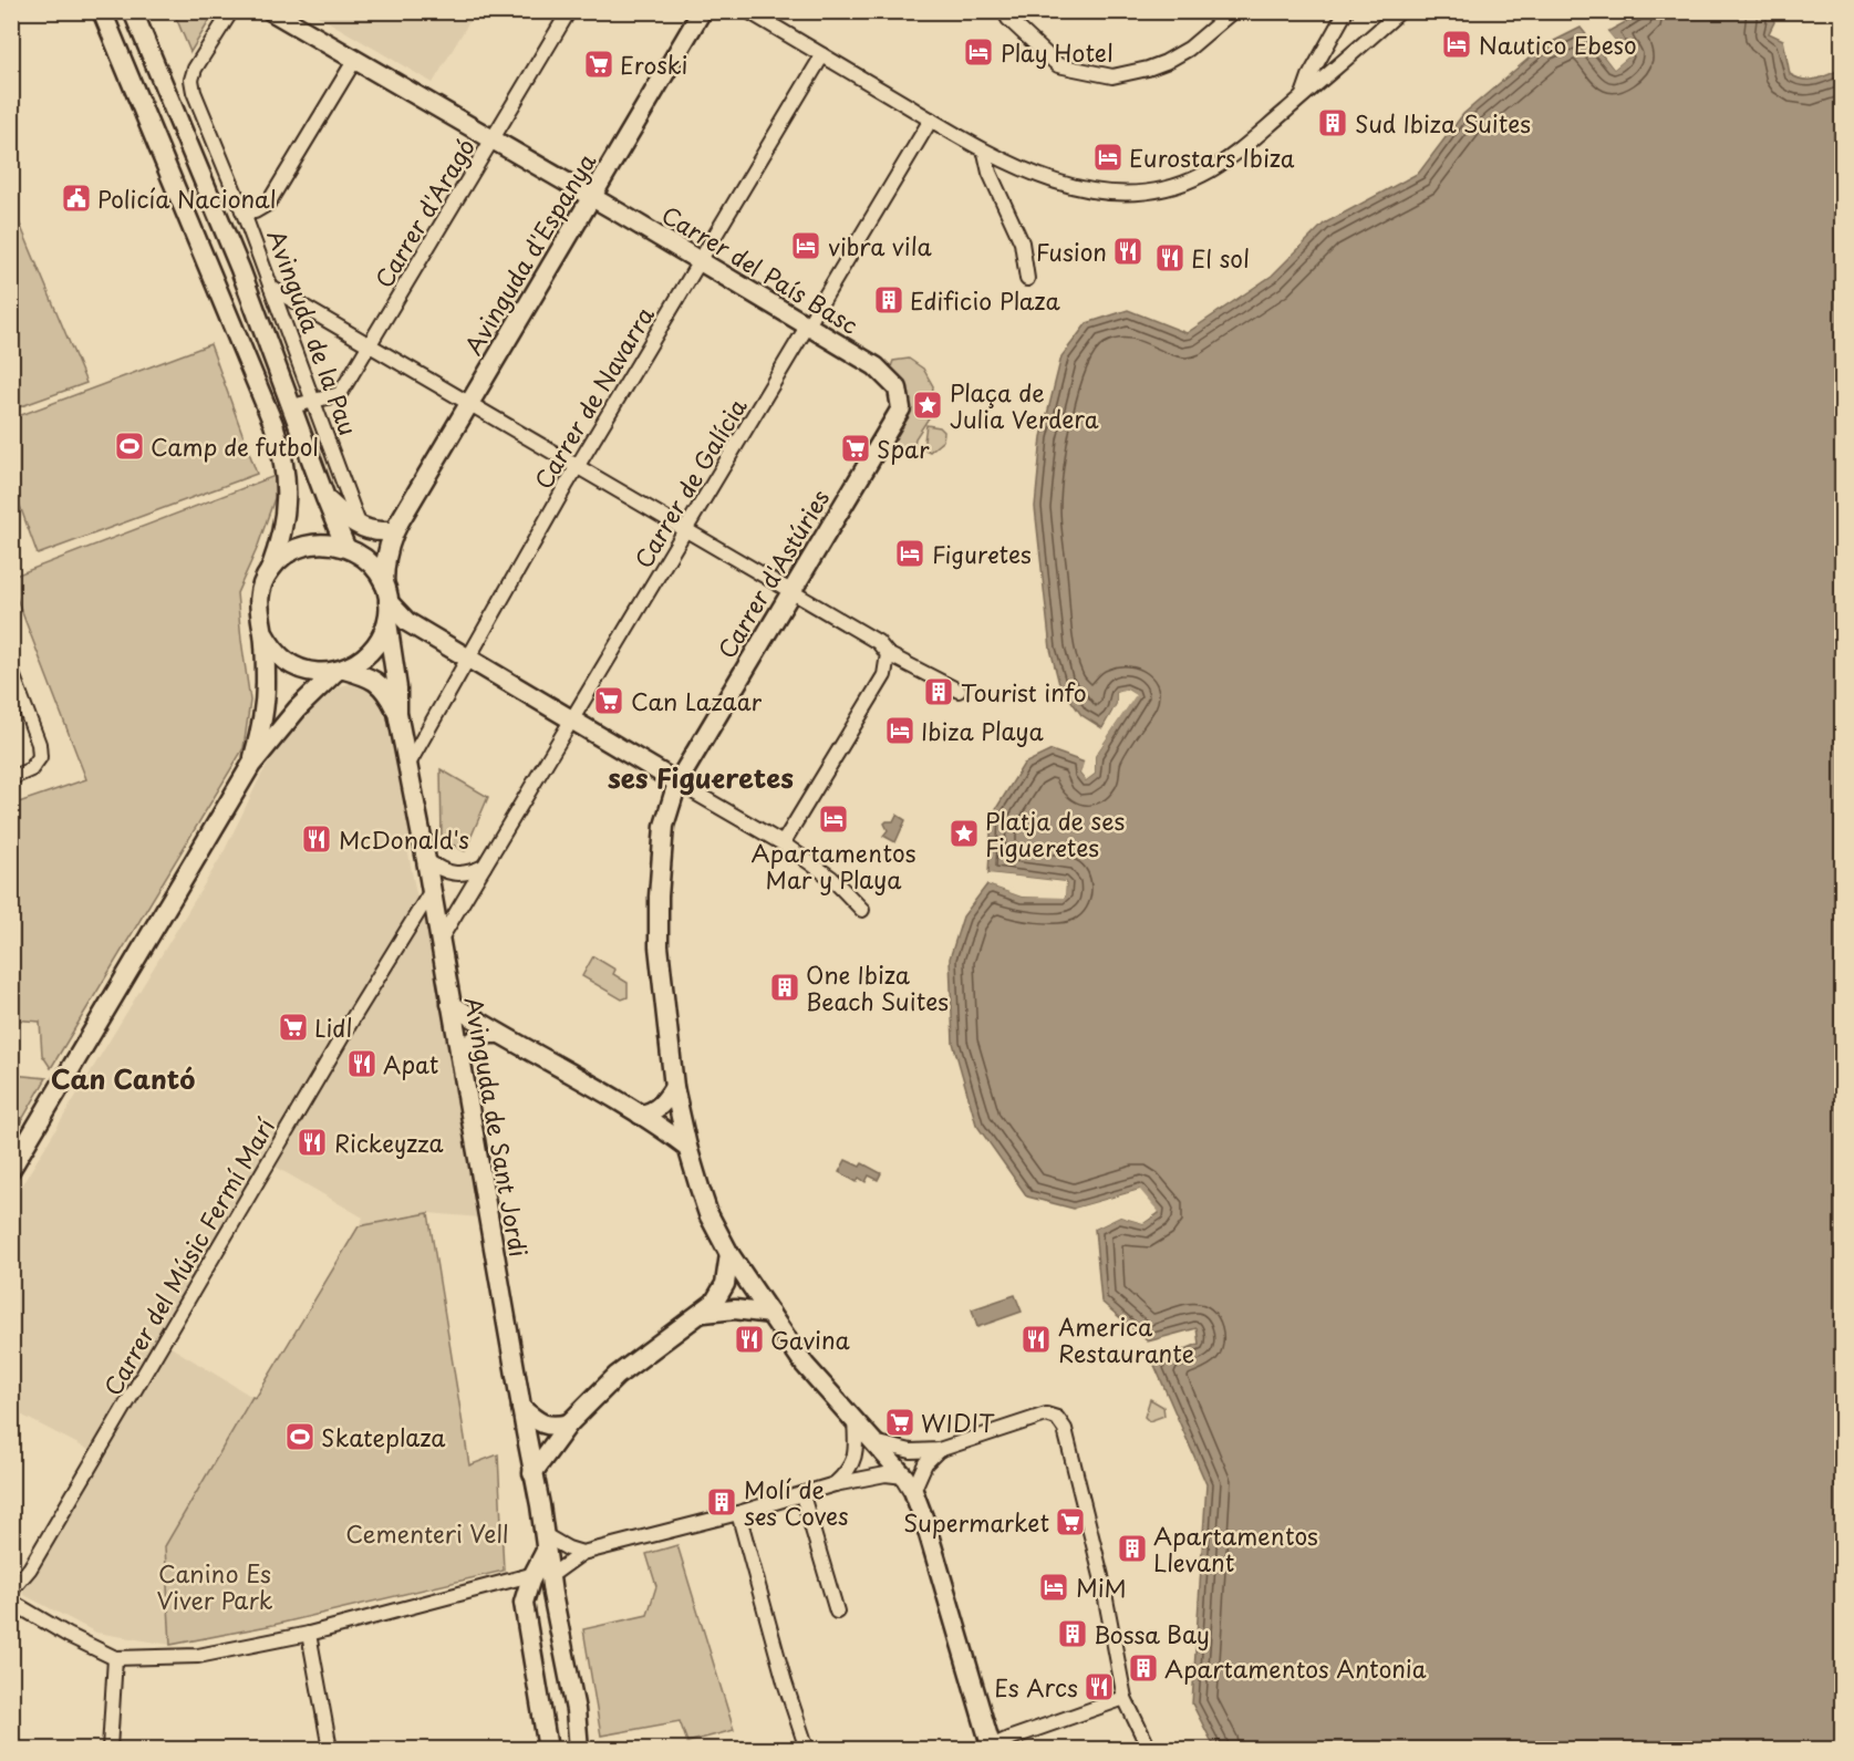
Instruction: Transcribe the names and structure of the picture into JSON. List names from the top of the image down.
{
  "streets": {
    "street": [
      "Carrer d'Aragó",
      "Avinguda d'Espanya",
      "Carrer del País Basc",
      "Avinguda de la Pau",
      "Carrer de Navarra",
      "Carrer de Galícia",
      "Carrer d'Astúries",
      "Avinguda de Sant Jordi",
      "Carrer del Músic Fermí Marí"
    ]
  },
  "crossings": [
    ["Carrer d'Aragó", "Carrer del País Basc"],
    ["Carrer d'Aragó", "Avinguda de la Pau"],
    ["Avinguda d'Espanya", "Carrer del País Basc"],
    ["Avinguda d'Espanya", "Avinguda de la Pau"],
    ["Avinguda d'Espanya", "Avinguda de Sant Jordi"],
    ["Carrer del País Basc", "Carrer de Navarra"],
    ["Carrer del País Basc", "Carrer de Galícia"],
    ["Carrer del País Basc", "Carrer d'Astúries"],
    ["Avinguda de la Pau", "Avinguda de Sant Jordi"],
    ["Carrer de Navarra", "Avinguda de Sant Jordi"],
    ["Carrer de Galícia", "Avinguda de Sant Jordi"],
    ["Avinguda de Sant Jordi", "Carrer del Músic Fermí Marí"]
  ],
  "districts": ["ses Figueretes", "Can Cantó"],
  "parks": ["Cementeri Vell", "Canino Es Viver Park"],
  "places": {
    "hotel": [
      "Nautico Ebeso",
      "Play Hotel",
      "Eurostars Ibiza",
      "vibra vila",
      "Figuretes",
      "Ibiza Playa",
      "Apartamentos Mar y Playa",
      "MiM"
    ],
    "supermarket": [
      "Eroski",
      "Spar",
      "Can Lazaar",
      "Lidl",
      "WIDIT",
      "Supermarket"
    ],
    "building": [
      "Sud Ibiza Suites",
      "Edificio Plaza",
      "Tourist info",
      "One Ibiza Beach Suites",
      "Molí de ses Coves",
      "Apartamentos Llevant",
      "Bossa Bay",
      "Apartamentos Antonia"
    ],
    "public building": ["Policía Nacional"],
    "restaurant": [
      "Fusion",
      "El sol",
      "McDonald's",
      "Apat",
      "Rickeyzza",
      "Gavina",
      "America Restaurante",
      "Es Arcs"
    ],
    "place": ["Plaça de Julia Verdera", "Platja de ses Figueretes"],
    "sports": ["Camp de futbol", "Skateplaza"]
  }
}
